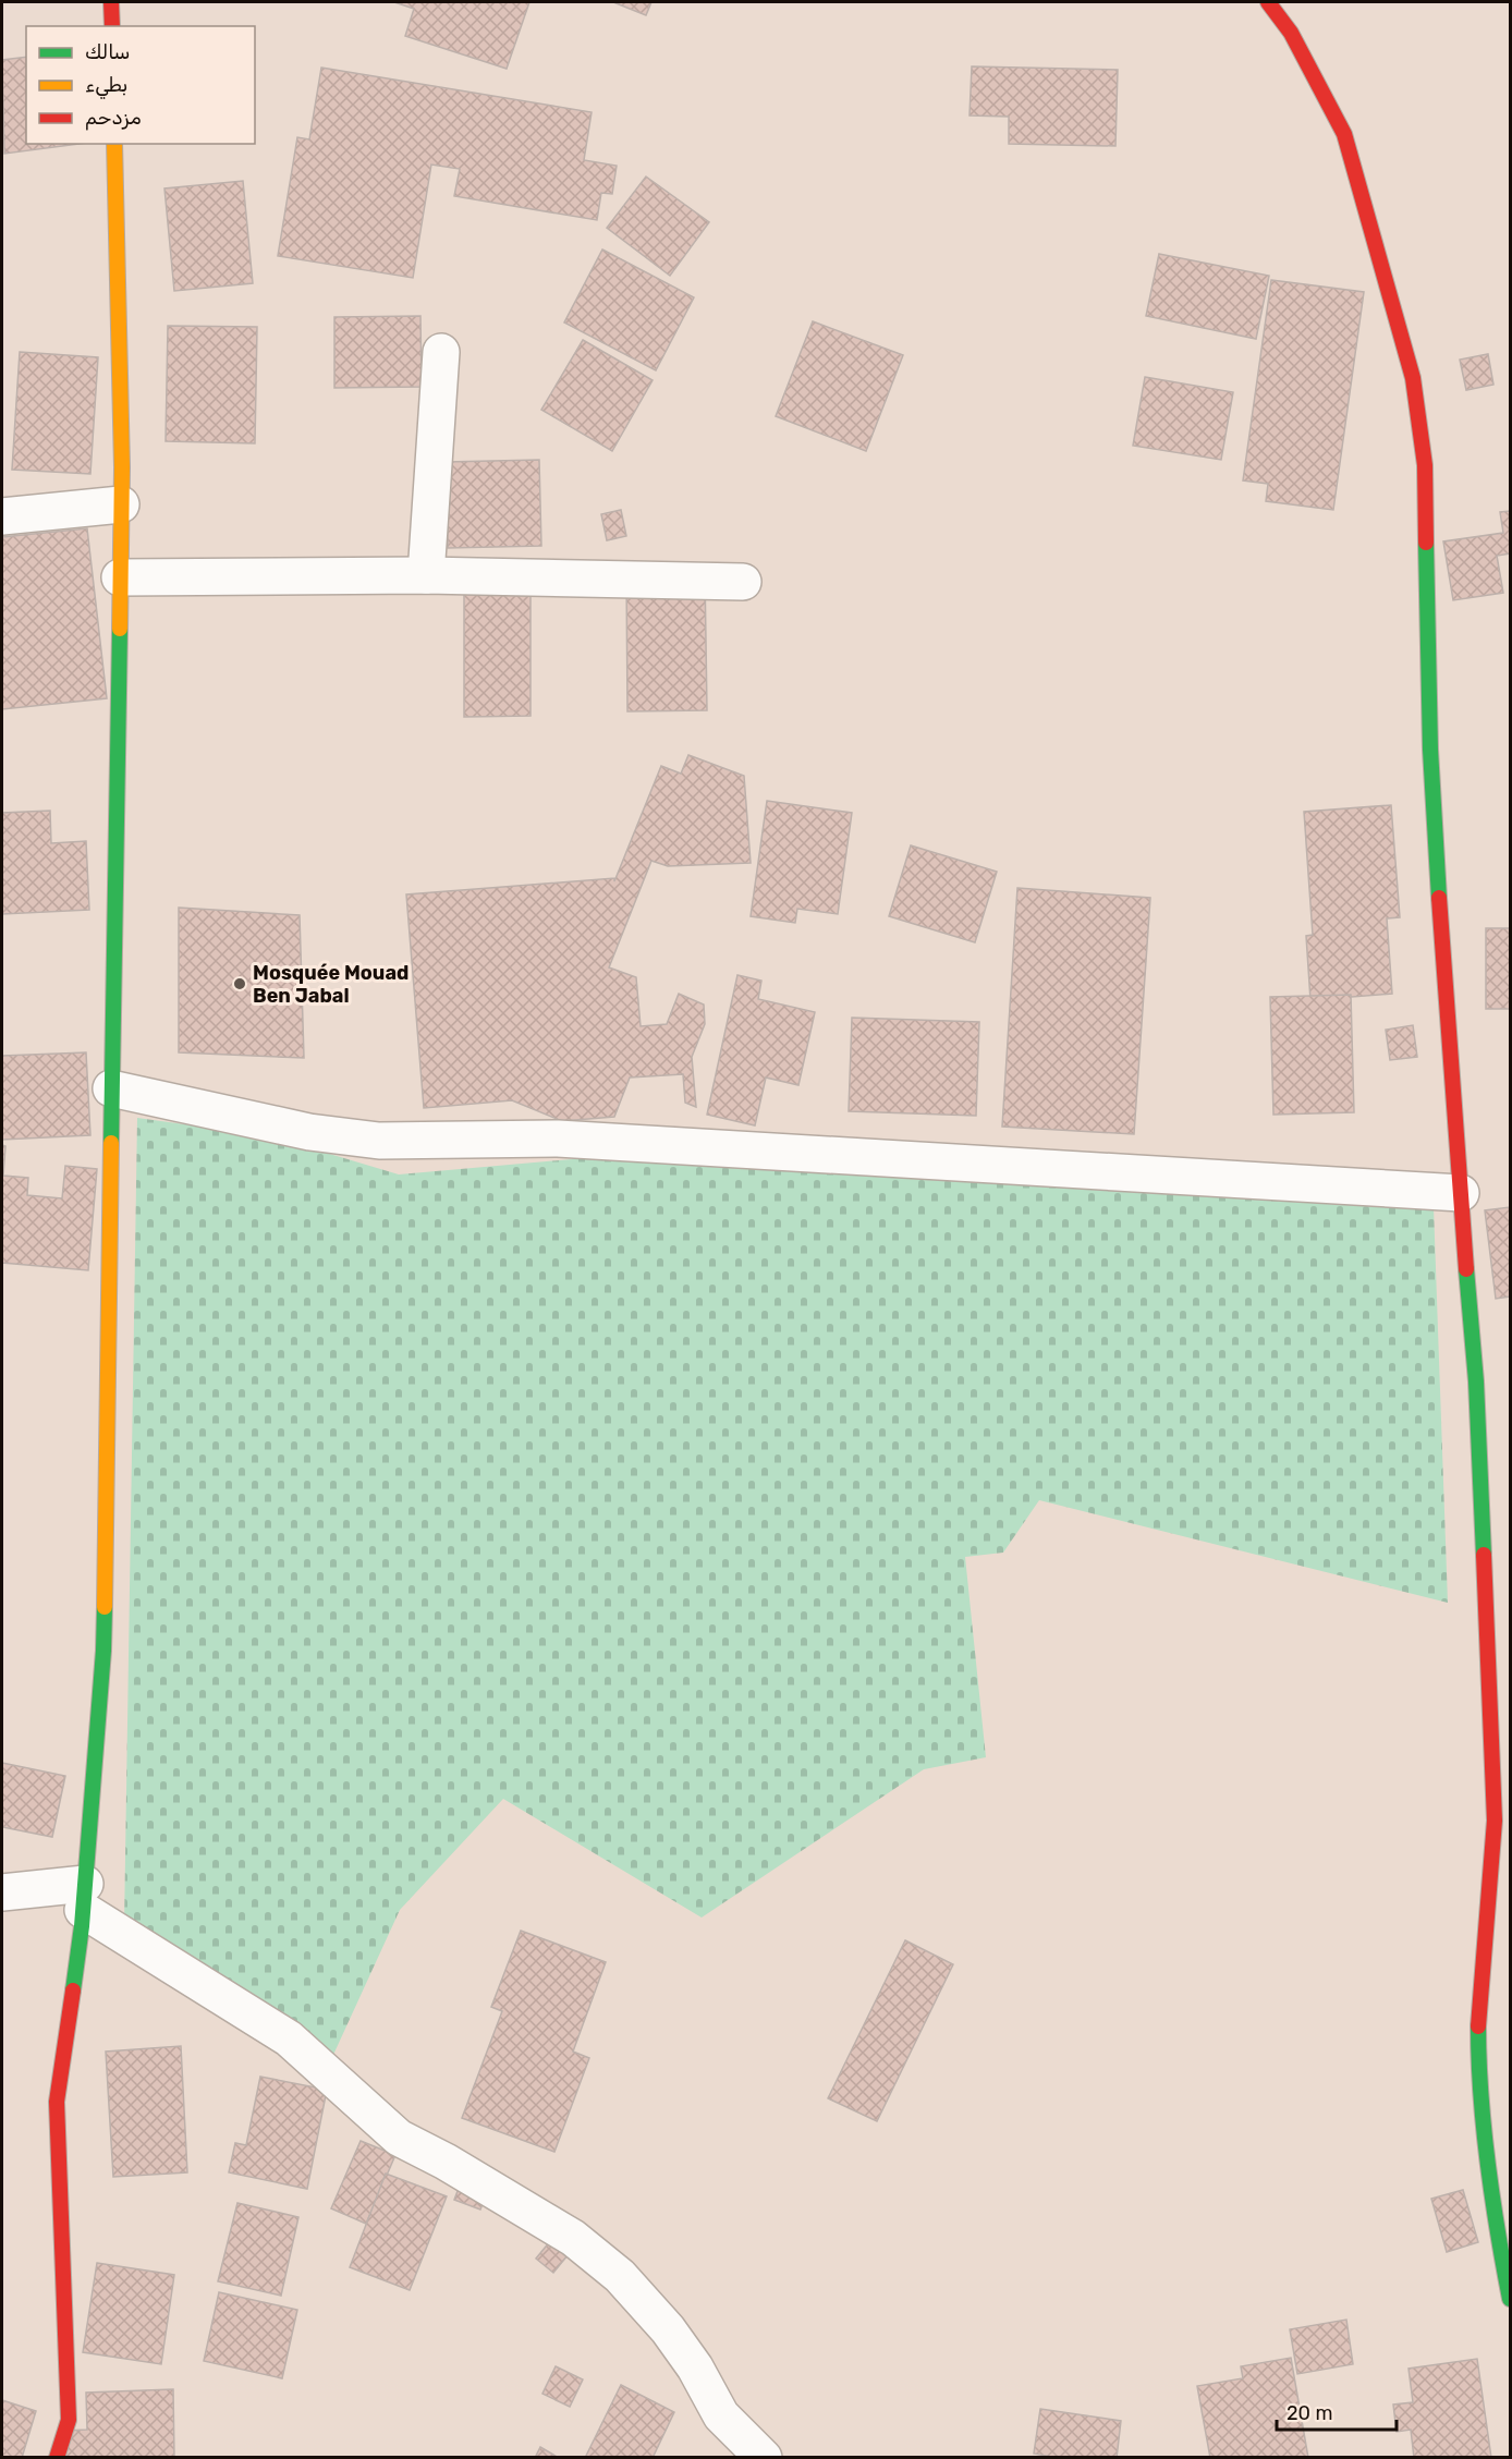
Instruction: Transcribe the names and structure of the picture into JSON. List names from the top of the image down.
{
  "places": ["Mosquée Mouad Ben Jabal"],
  "legend": ["سالك", "بطيء", "مزدحم"],
  "scale_bar": "20 m"
}
